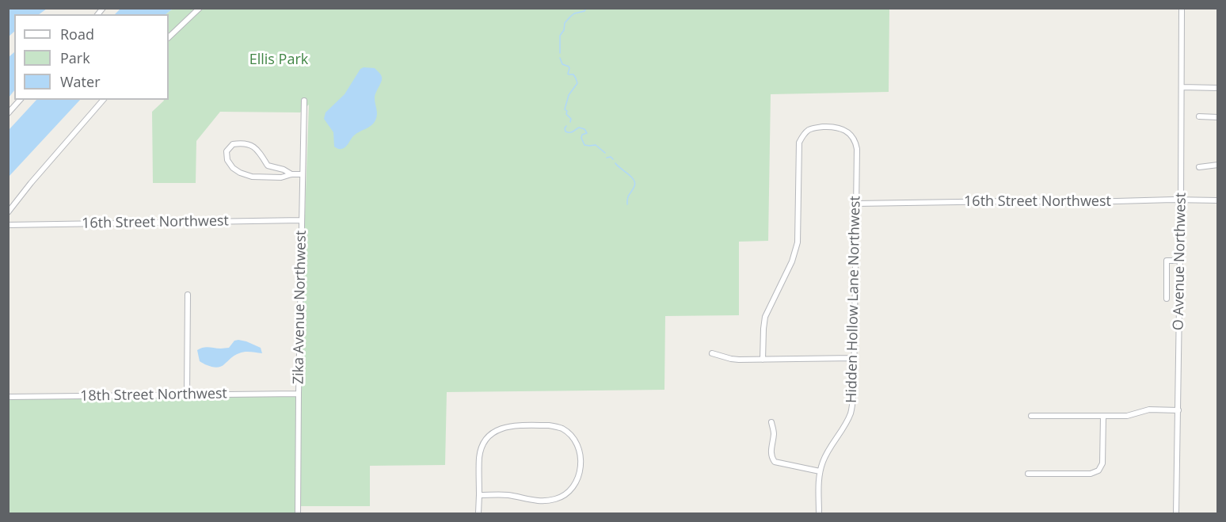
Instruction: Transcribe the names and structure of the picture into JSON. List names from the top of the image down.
{
  "streets": {
    "street": [
      "16th Street Northwest",
      "O Avenue Northwest",
      "Hidden Hollow Lane Northwest",
      "Zika Avenue Northwest",
      "18th Street Northwest"
    ]
  },
  "crossings": [
    ["16th Street Northwest", "O Avenue Northwest"],
    ["16th Street Northwest", "Hidden Hollow Lane Northwest"],
    ["16th Street Northwest", "Zika Avenue Northwest"],
    ["Zika Avenue Northwest", "18th Street Northwest"]
  ],
  "parks": ["Ellis Park"],
  "legend": ["Road", "Park", "Water"]
}
